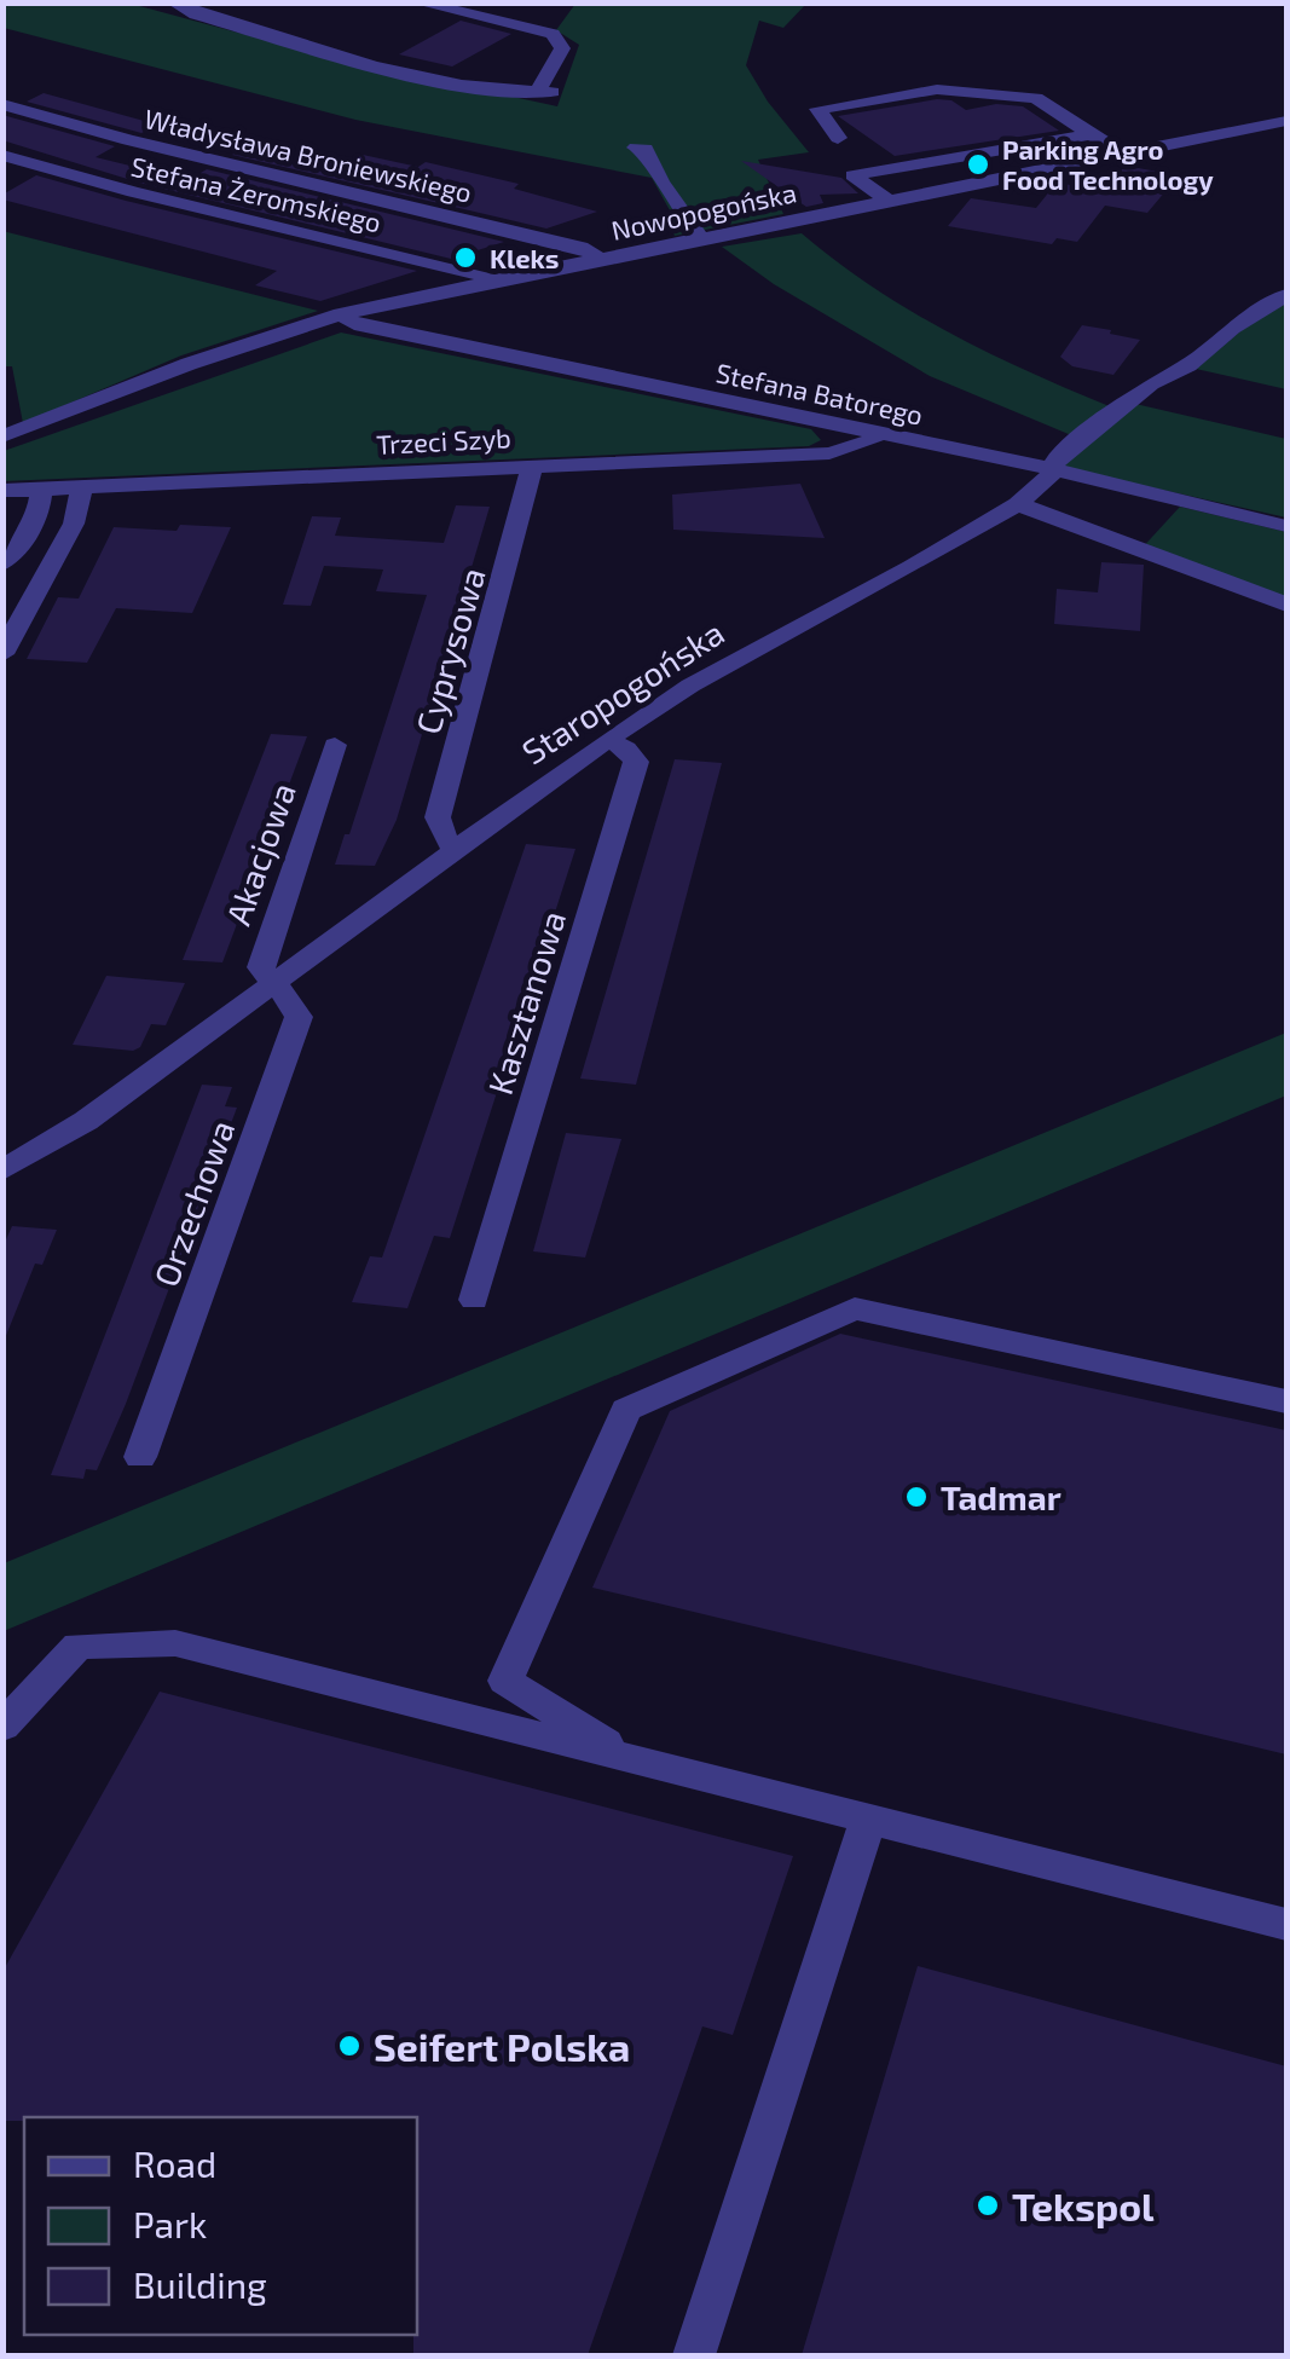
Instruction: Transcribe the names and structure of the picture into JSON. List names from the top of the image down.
{
  "streets": {
    "street": [
      "Władysława Broniewskiego",
      "Stefana Żeromskiego",
      "Nowopogońska",
      "Stefana Batorego",
      "Trzeci Szyb",
      "Cyprysowa",
      "Staropogońska",
      "Akacjowa",
      "Kasztanowa",
      "Orzechowa"
    ]
  },
  "crossings": [
    ["Władysława Broniewskiego", "Nowopogońska"],
    ["Stefana Żeromskiego", "Nowopogońska"],
    ["Nowopogońska", "Stefana Batorego"],
    ["Stefana Batorego", "Trzeci Szyb"],
    ["Stefana Batorego", "Staropogońska"],
    ["Trzeci Szyb", "Cyprysowa"],
    ["Cyprysowa", "Staropogońska"],
    ["Staropogońska", "Akacjowa"],
    ["Staropogońska", "Kasztanowa"],
    ["Staropogońska", "Orzechowa"],
    ["Akacjowa", "Orzechowa"]
  ],
  "places": [
    "Parking Agro Food Technology",
    "Kleks",
    "Tadmar",
    "Seifert Polska",
    "Tekspol"
  ],
  "legend": ["Road", "Park", "Building"]
}
